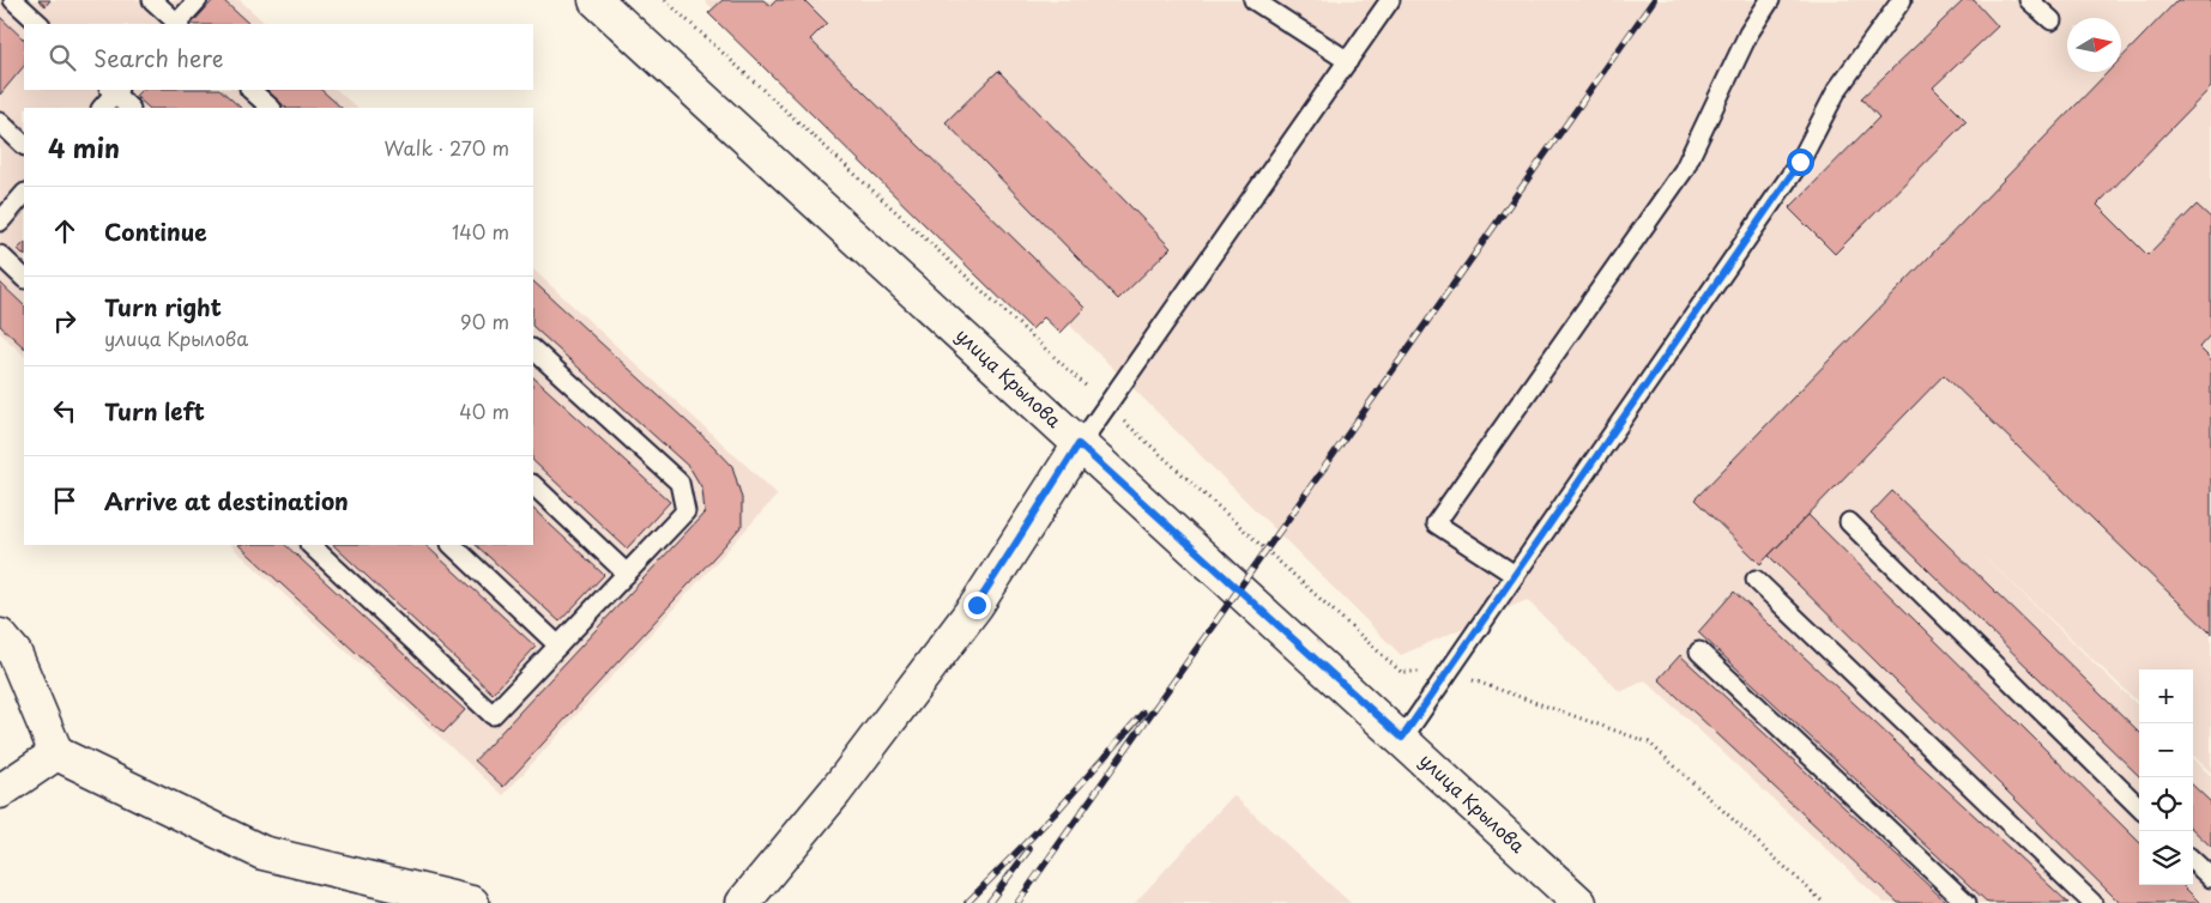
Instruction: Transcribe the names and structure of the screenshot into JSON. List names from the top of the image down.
{
  "streets": {
    "street": ["улица Крылова"]
  },
  "north": "right",
  "page": {
    "search": "Search here",
    "heading": ["4 min", "Walk · 270 m"],
    "list": [
      ["Continue", "140 m"],
      ["Turn right", "улица Крылова", "90 m"],
      ["Turn left", "40 m"],
      "Arrive at destination"
    ],
    "map_buttons": ["+", "−"]
  }
}
